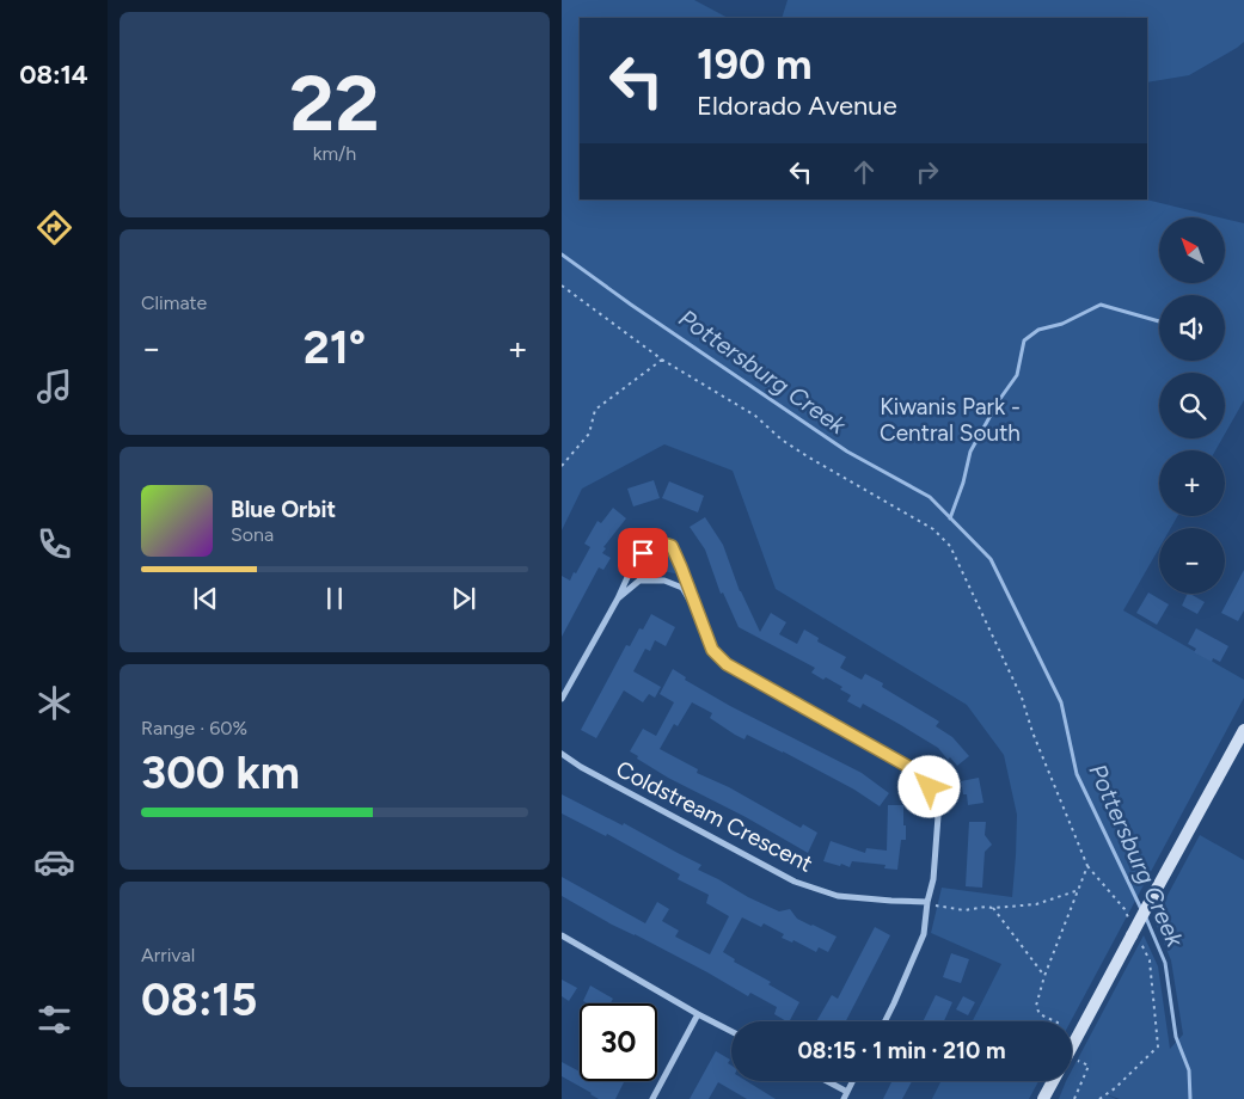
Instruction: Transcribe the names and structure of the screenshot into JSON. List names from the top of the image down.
{
  "streets": {
    "street": ["Coldstream Crescent"]
  },
  "water": ["Pottersburg Creek"],
  "parks": ["Kiwanis Park - Central South"],
  "north": "top left",
  "page": {
    "tabs": "08:14",
    "tile": [
      ["22", "km/h"],
      "Climate",
      ["Range · 60%", "300 km"],
      ["Arrival", "08:15"]
    ],
    "turn": ["190 m", "Eldorado Avenue"],
    "map_buttons": ["+", "−"],
    "heat": ["−", "21°", "+"],
    "song": ["Blue Orbit", "Sona"],
    "limit": "30",
    "trip": "08:15 · 1 min · 210 m"
  }
}
